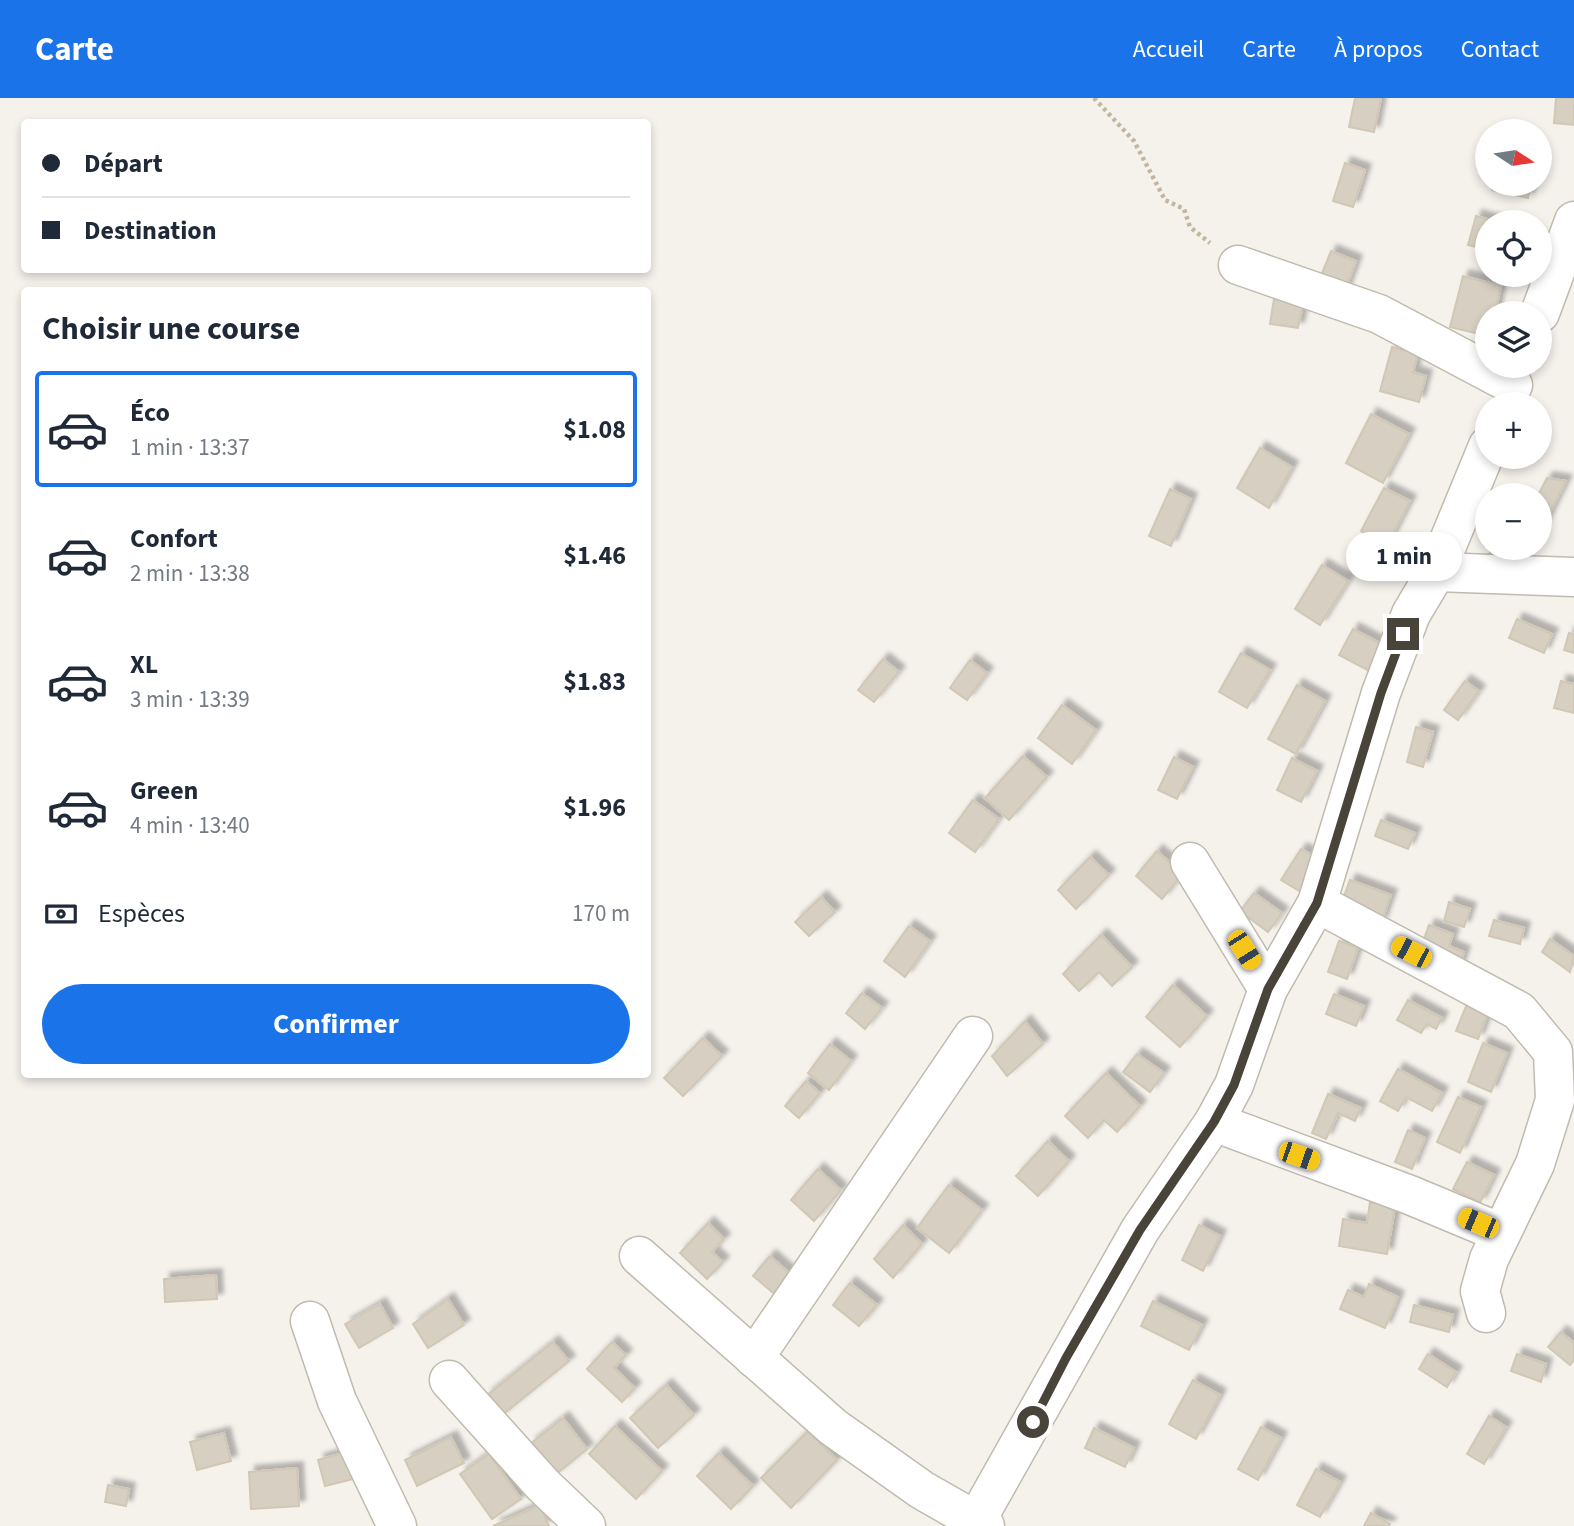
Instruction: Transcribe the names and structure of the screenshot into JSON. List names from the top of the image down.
{
  "north": "right",
  "page": {
    "header": "Carte",
    "nav": [
      "Accueil",
      "Carte",
      "À propos",
      "Contact"
    ],
    "map_buttons": ["+", "−"],
    "banner": ["Départ", "Destination"],
    "heading": "Choisir une course",
    "list": [
      {
        "name": "Éco",
        "note": "1 min · 13:37",
        "value": "$1.08"
      },
      {
        "name": "Confort",
        "note": "2 min · 13:38",
        "value": "$1.46"
      },
      {
        "name": "XL",
        "note": "3 min · 13:39",
        "value": "$1.83"
      },
      {
        "name": "Green",
        "note": "4 min · 13:40",
        "value": "$1.96"
      }
    ],
    "bubble": "1 min",
    "pay": ["Espèces", "170 m"],
    "buttons": "Confirmer"
  }
}
